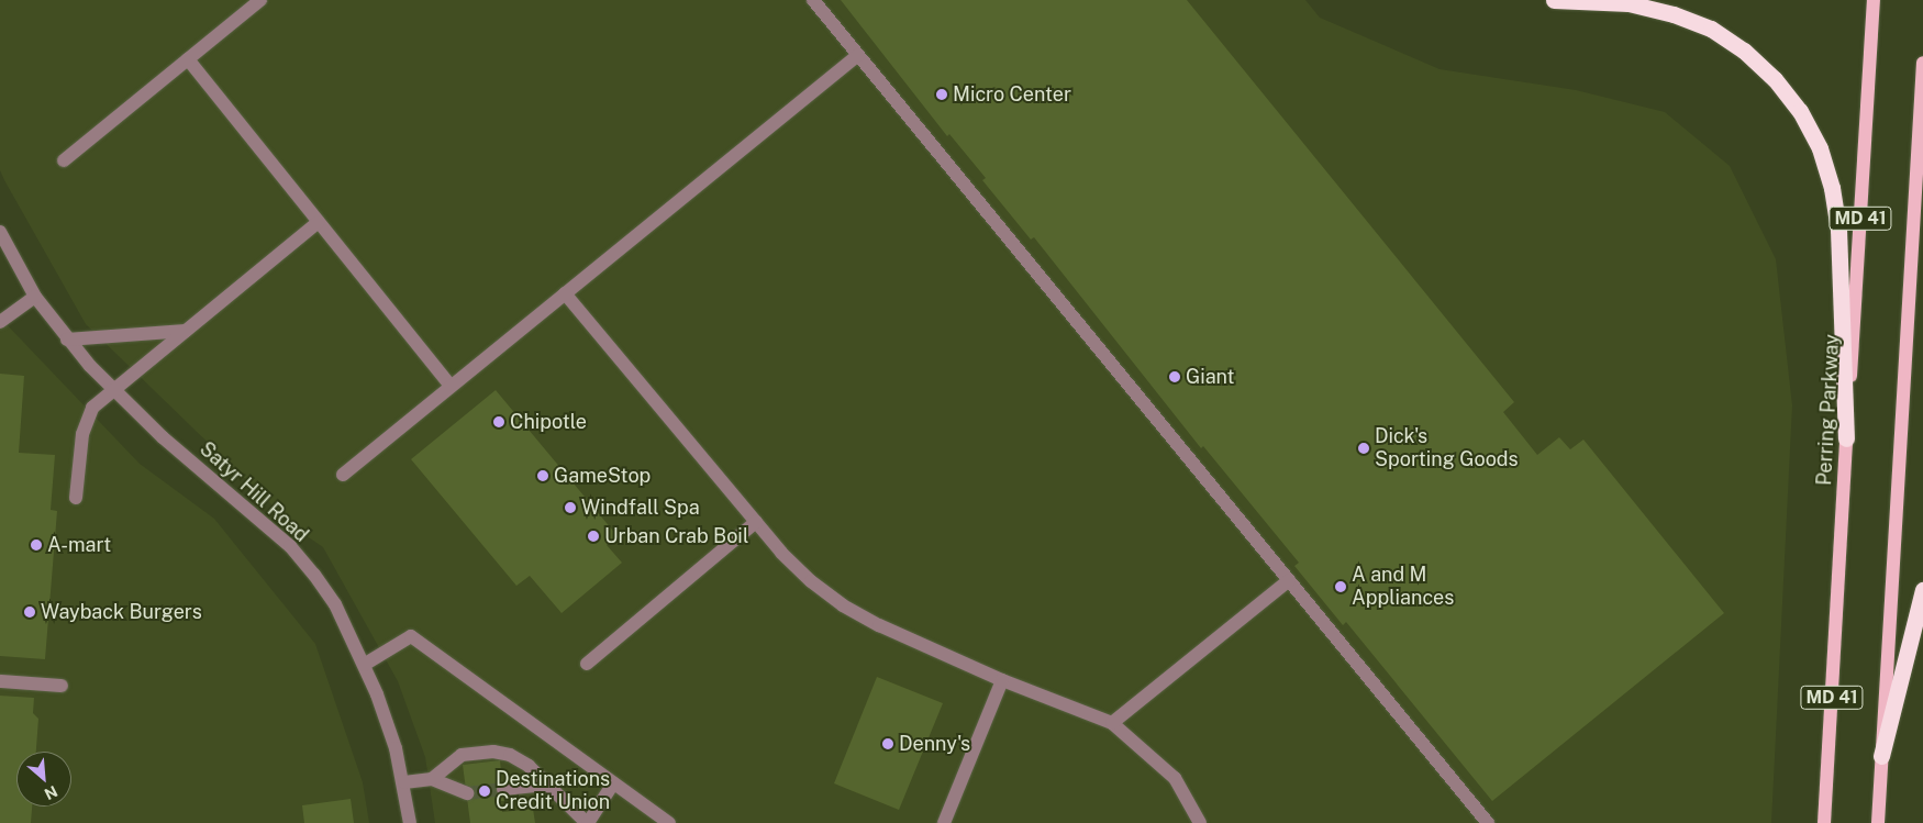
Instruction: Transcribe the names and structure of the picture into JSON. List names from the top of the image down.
{
  "streets": {
    "main road": ["MD 41", "Perring Parkway"],
    "street": ["Satyr Hill Road"]
  },
  "places": [
    "Micro Center",
    "Giant",
    "Chipotle",
    "Dick's Sporting Goods",
    "GameStop",
    "Windfall Spa",
    "Urban Crab Boil",
    "A-mart",
    "A and M Appliances",
    "Wayback Burgers",
    "Denny's",
    "Destinations Credit Union"
  ],
  "north": "bottom right"
}
